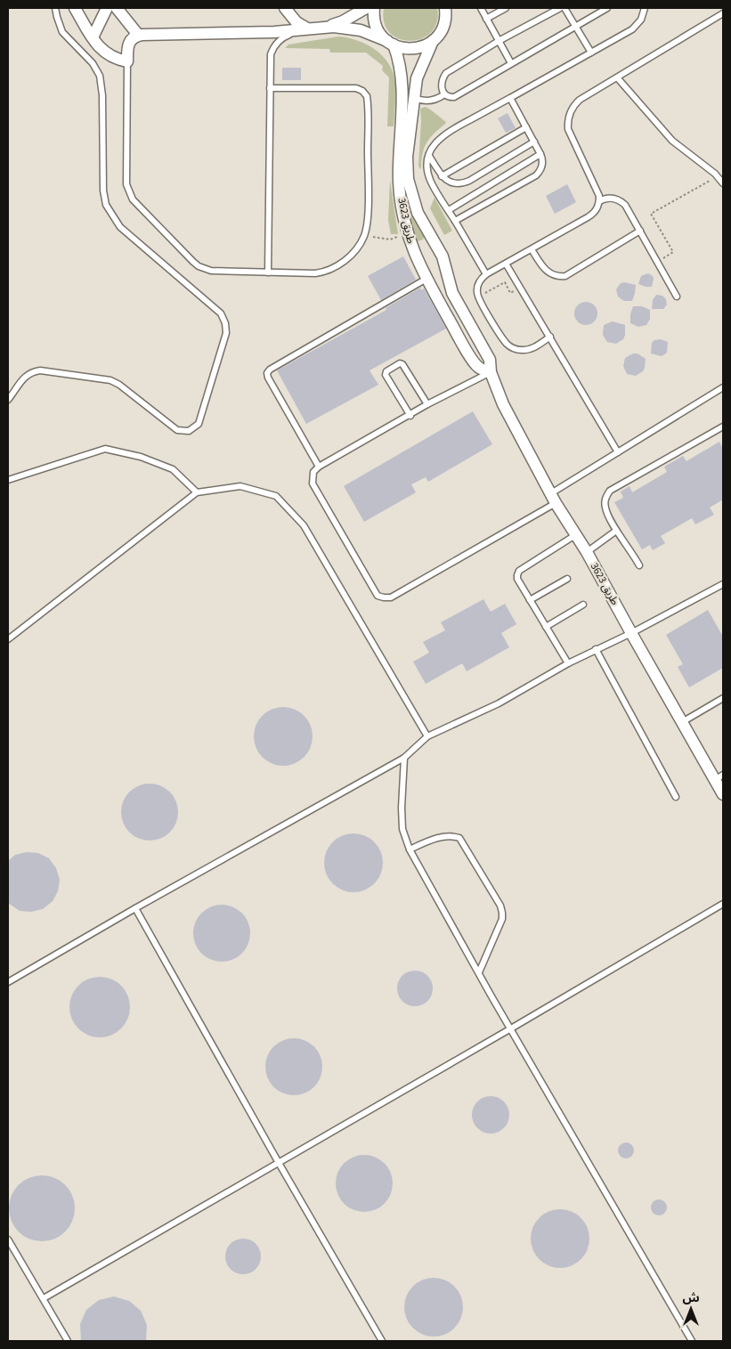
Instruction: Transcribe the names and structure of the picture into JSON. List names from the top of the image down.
{
  "streets": {
    "street": ["طريق 3623"]
  },
  "north": "top"
}
